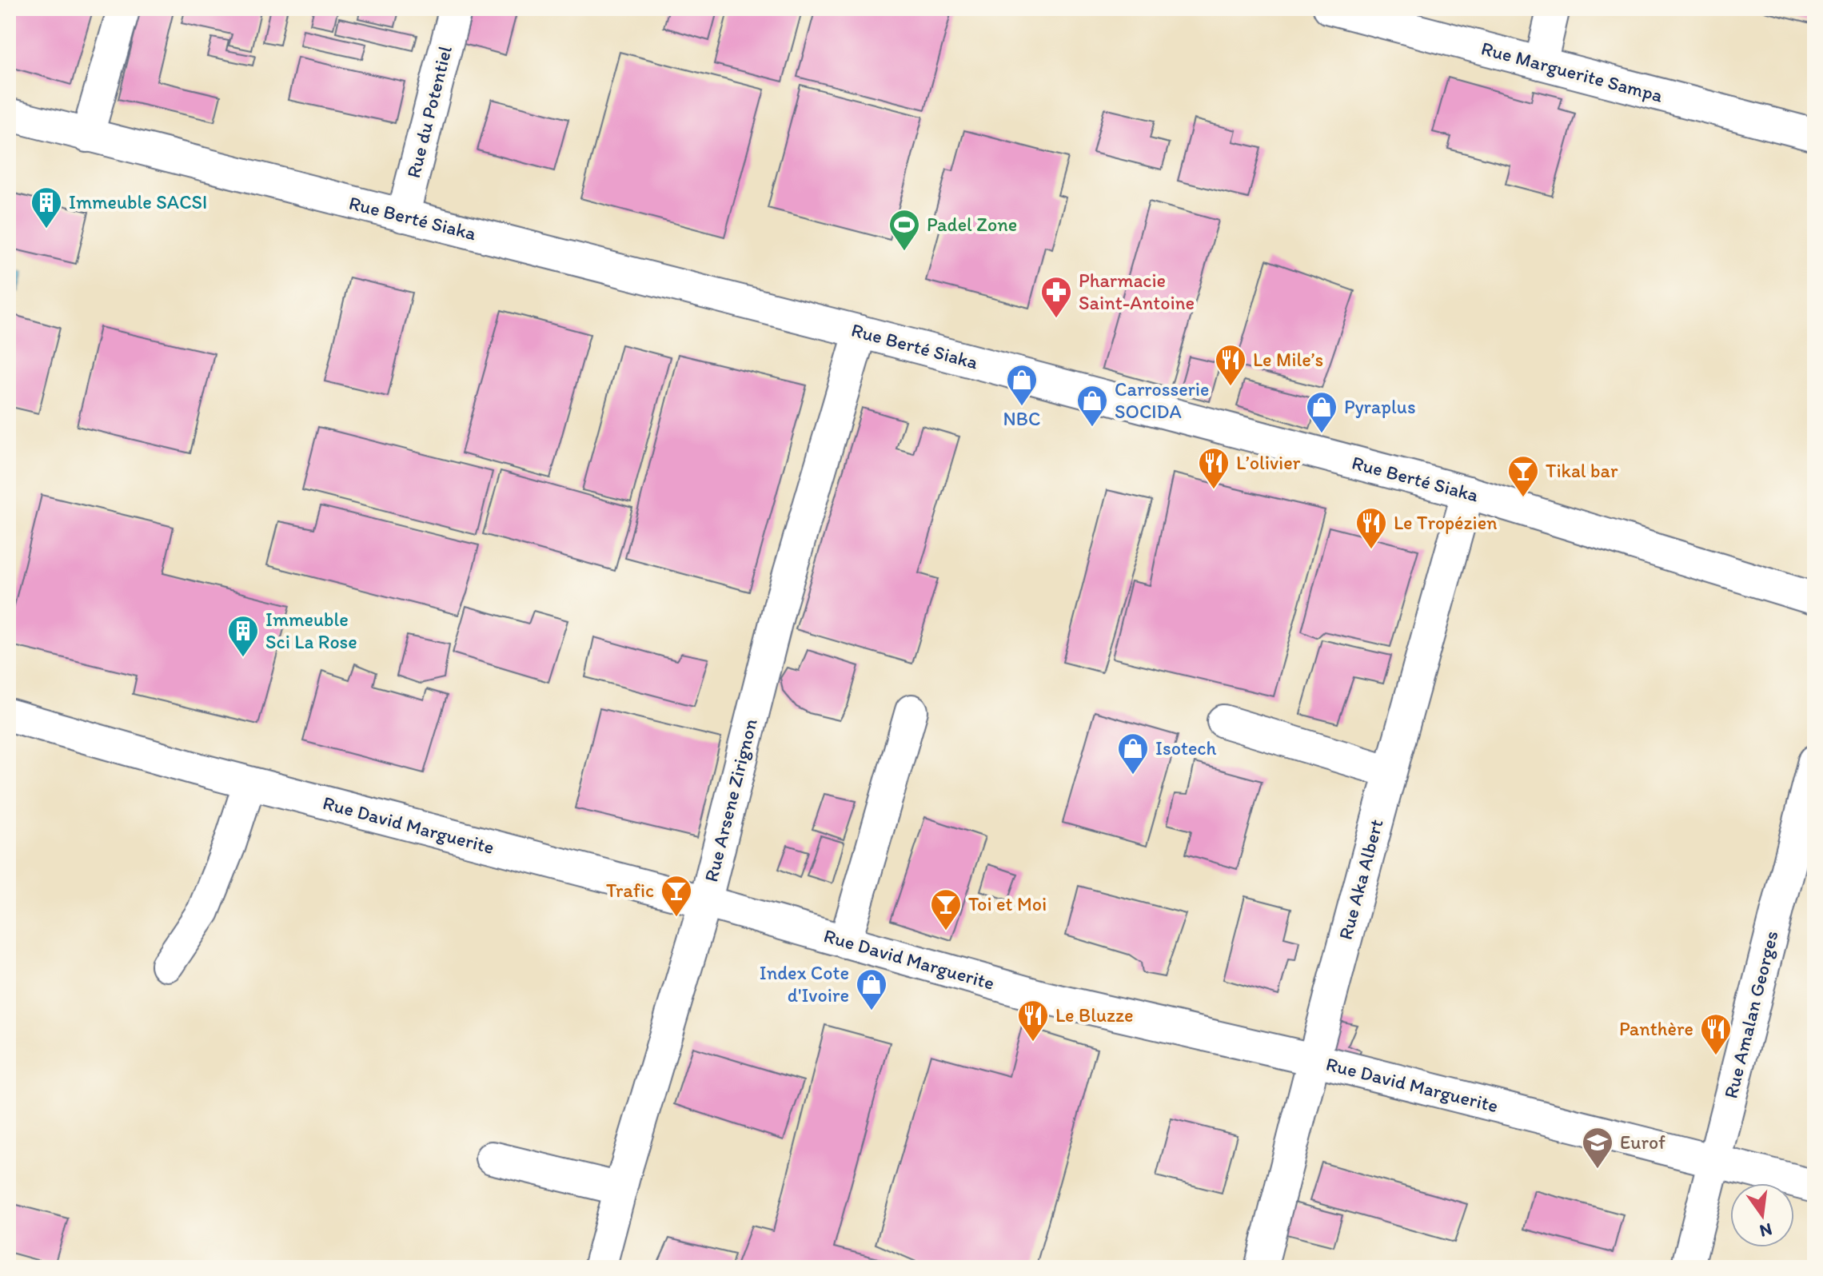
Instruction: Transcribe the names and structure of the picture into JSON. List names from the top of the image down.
{
  "streets": {
    "street": [
      "Rue Marguerite Sampa",
      "Rue du Potentiel",
      "Rue Berté Siaka",
      "Rue Arsene Zirignon",
      "Rue David Marguerite",
      "Rue Aka Albert",
      "Rue Amalan Georges"
    ]
  },
  "crossings": [
    ["Rue du Potentiel", "Rue Berté Siaka"],
    ["Rue Berté Siaka", "Rue Arsene Zirignon"],
    ["Rue Berté Siaka", "Rue Aka Albert"],
    ["Rue Arsene Zirignon", "Rue David Marguerite"],
    ["Rue David Marguerite", "Rue Aka Albert"],
    ["Rue David Marguerite", "Rue Amalan Georges"]
  ],
  "places": {
    "building": ["Immeuble SACSI", "Immeuble Sci La Rose"],
    "sports": ["Padel Zone"],
    "pharmacy": ["Pharmacie Saint-Antoine"],
    "restaurant": [
      "Le Mile’s",
      "L’olivier",
      "Le Tropézien",
      "Le Bluzze",
      "Panthère"
    ],
    "shop": [
      "NBC",
      "Carrosserie SOCIDA",
      "Pyraplus",
      "Isotech",
      "Index Cote d'Ivoire"
    ],
    "bar": ["Tikal bar", "Trafic", "Toi et Moi"],
    "school or university": ["Eurof"]
  },
  "north": "bottom"
}
